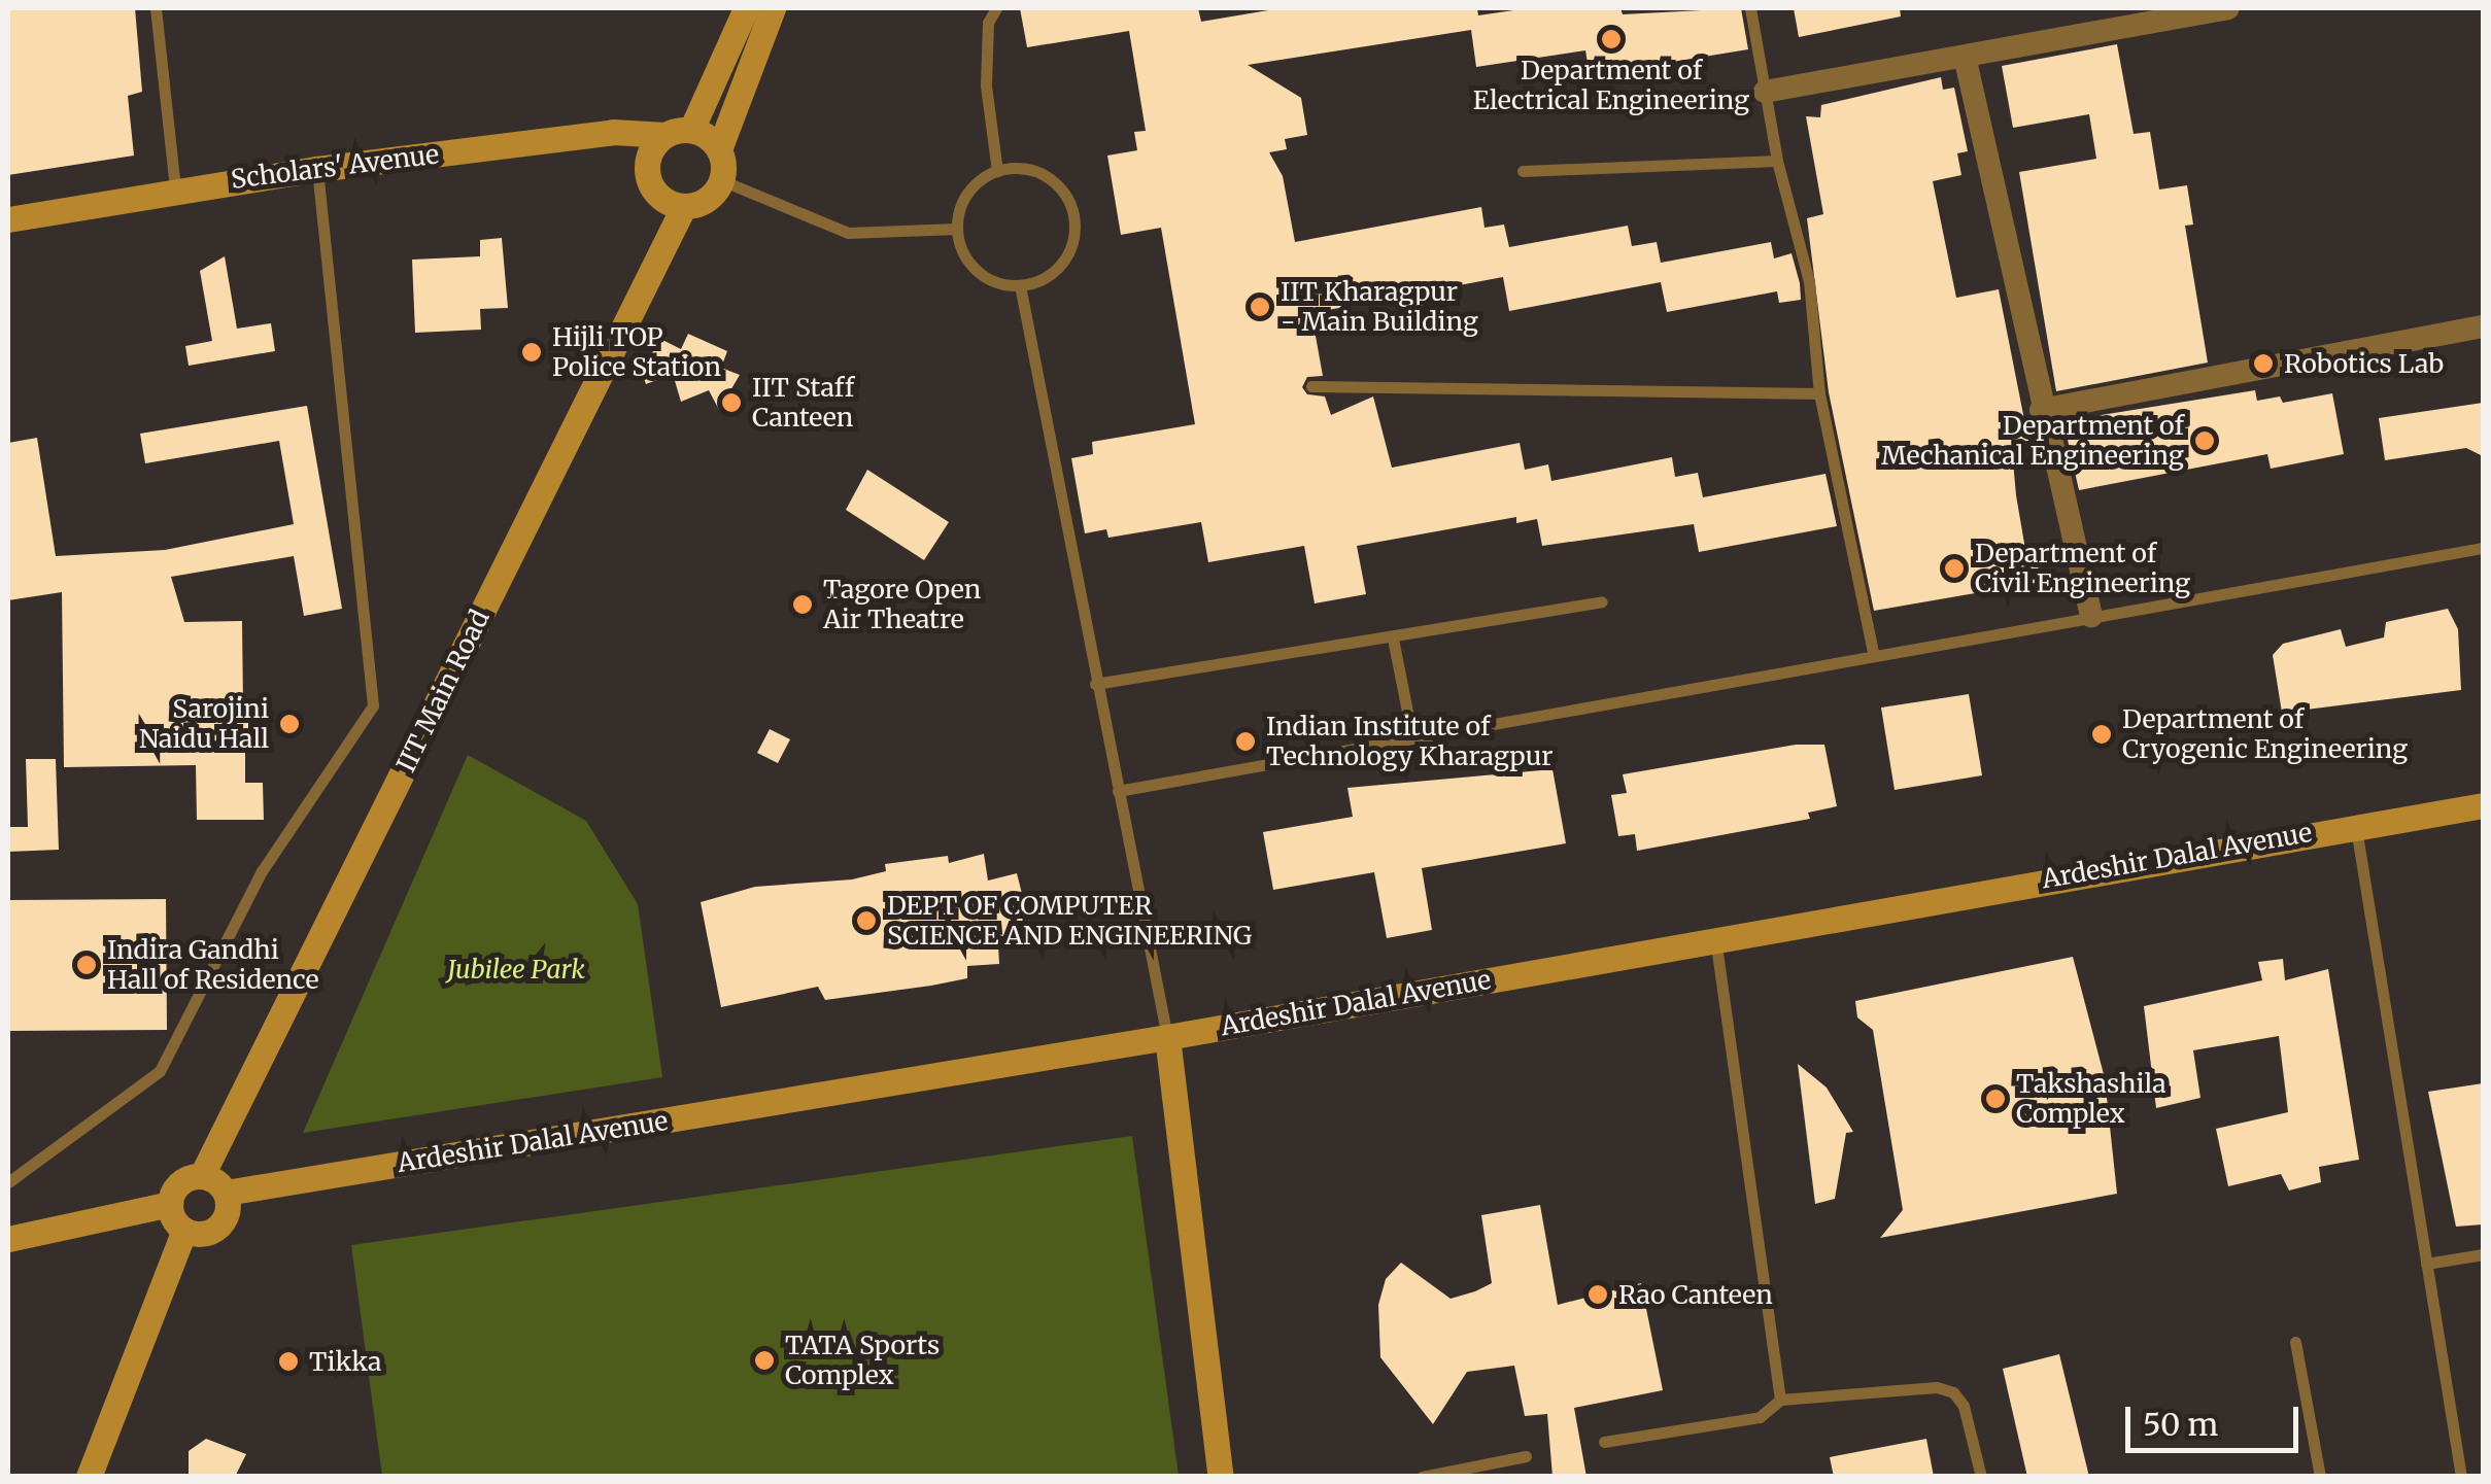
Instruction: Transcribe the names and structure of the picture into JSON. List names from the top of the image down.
{
  "streets": {
    "street": ["Scholars' Avenue", "IIT Main Road", "Ardeshir Dalal Avenue"]
  },
  "crossings": [
    ["Scholars' Avenue", "IIT Main Road"],
    ["IIT Main Road", "Ardeshir Dalal Avenue"]
  ],
  "parks": ["Jubilee Park"],
  "places": [
    "Department of Electrical Engineering",
    "IIT Kharagpur - Main Building",
    "Hijli TOP Police Station",
    "Robotics Lab",
    "IIT Staff Canteen",
    "Department of Mechanical Engineering",
    "Department of Civil Engineering",
    "Tagore Open Air Theatre",
    "Sarojini Naidu Hall",
    "Department of Cryogenic Engineering",
    "Indian Institute of Technology Kharagpur",
    "DEPT OF COMPUTER SCIENCE AND ENGINEERING",
    "Indira Gandhi Hall of Residence",
    "Takshashila Complex",
    "Rao Canteen",
    "TATA Sports Complex",
    "Tikka"
  ],
  "scale_bar": "50 m"
}
